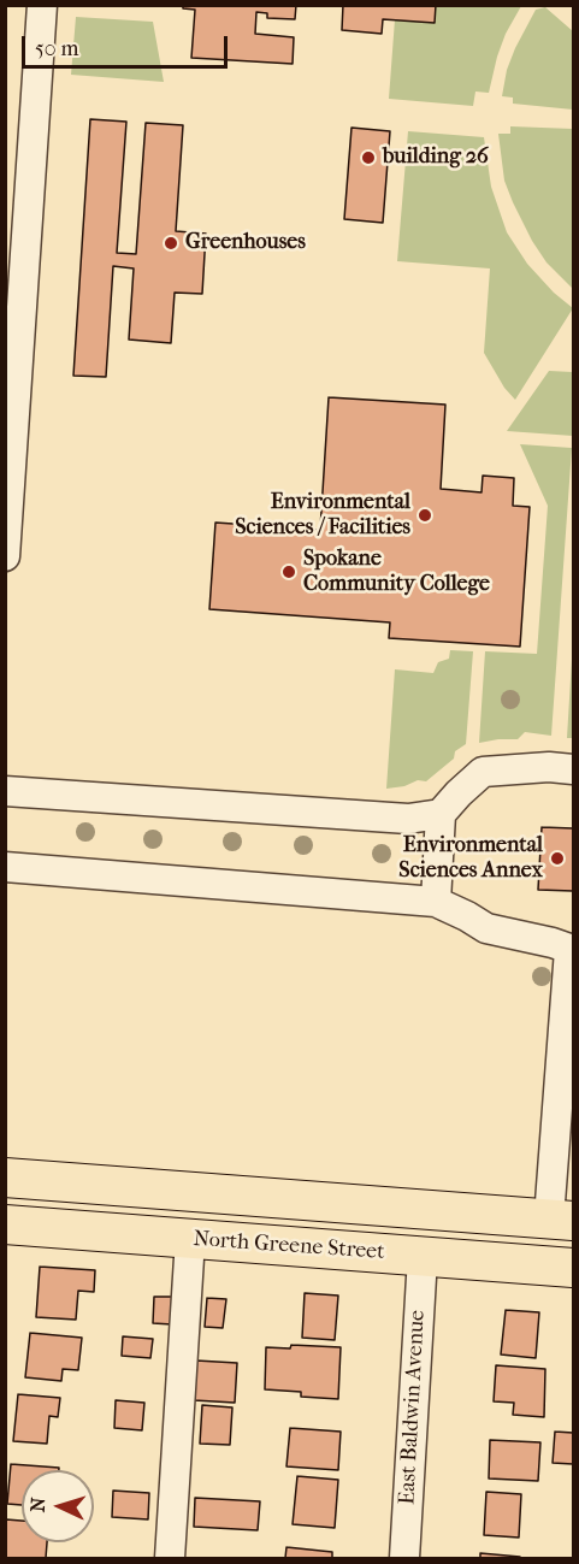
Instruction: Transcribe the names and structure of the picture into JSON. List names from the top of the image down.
{
  "streets": {
    "main road": ["North Greene Street"],
    "street": ["East Baldwin Avenue"]
  },
  "crossings": [
    ["North Greene Street", "East Baldwin Avenue"]
  ],
  "places": [
    "building 26",
    "Greenhouses",
    "Environmental Sciences / Facilities",
    "Spokane Community College",
    "Environmental Sciences Annex"
  ],
  "scale_bar": "50 m",
  "north": "left"
}
